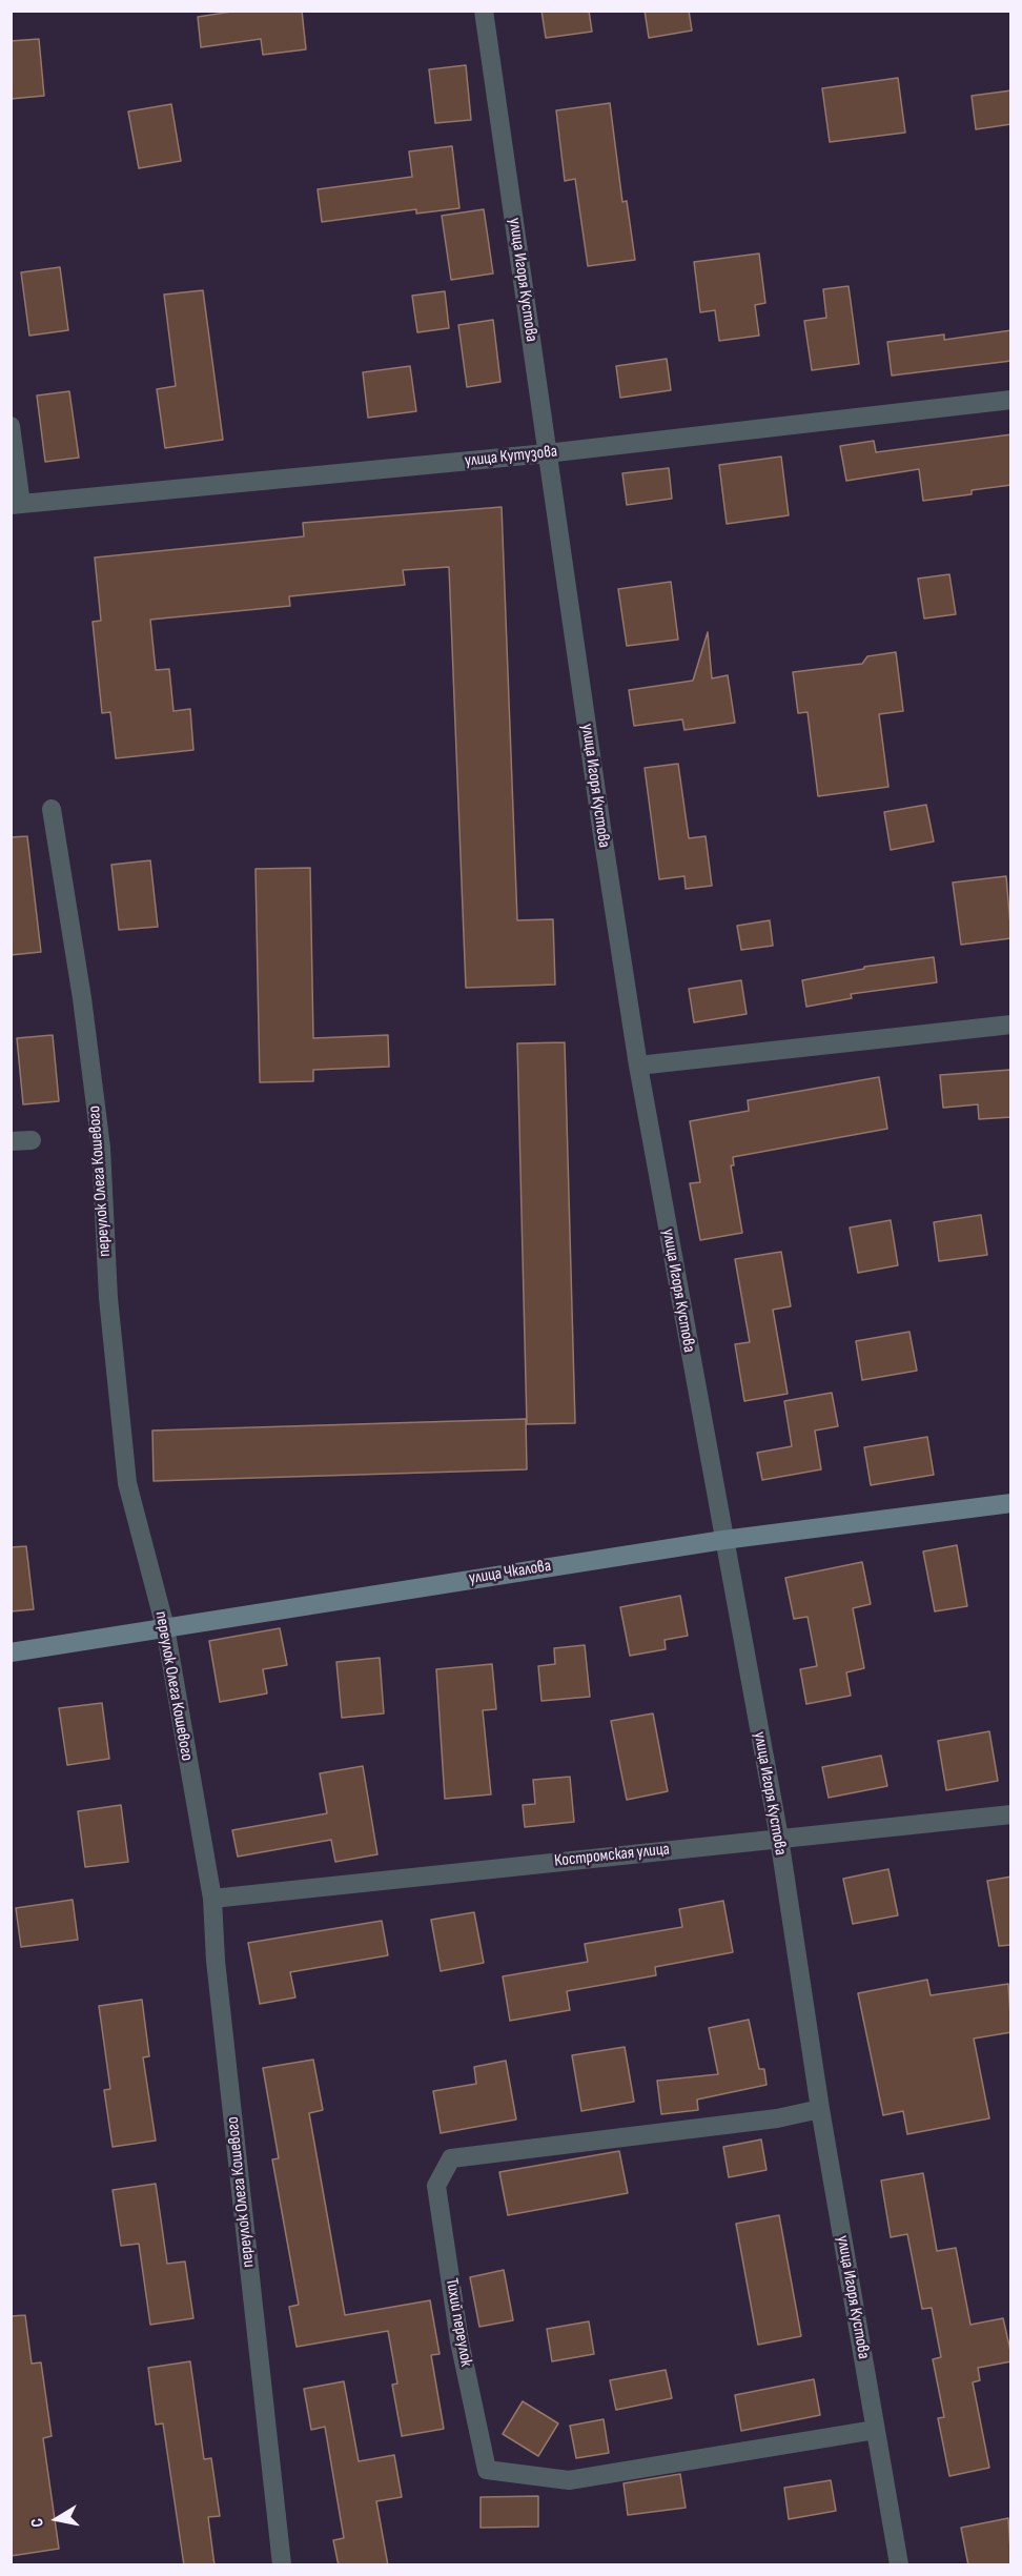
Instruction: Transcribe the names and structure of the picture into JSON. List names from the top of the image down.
{
  "streets": {
    "street": [
      "улица Игоря Кустова",
      "улица Кутузова",
      "переулок Олега Кошевого",
      "улица Чкалова",
      "Костромская улица",
      "Тихий переулок"
    ]
  },
  "crossings": [
    ["улица Игоря Кустова", "улица Кутузова"],
    ["улица Игоря Кустова", "улица Чкалова"],
    ["улица Игоря Кустова", "Костромская улица"],
    ["улица Игоря Кустова", "Тихий переулок"],
    ["переулок Олега Кошевого", "улица Чкалова"],
    ["переулок Олега Кошевого", "Костромская улица"]
  ],
  "north": "left"
}
